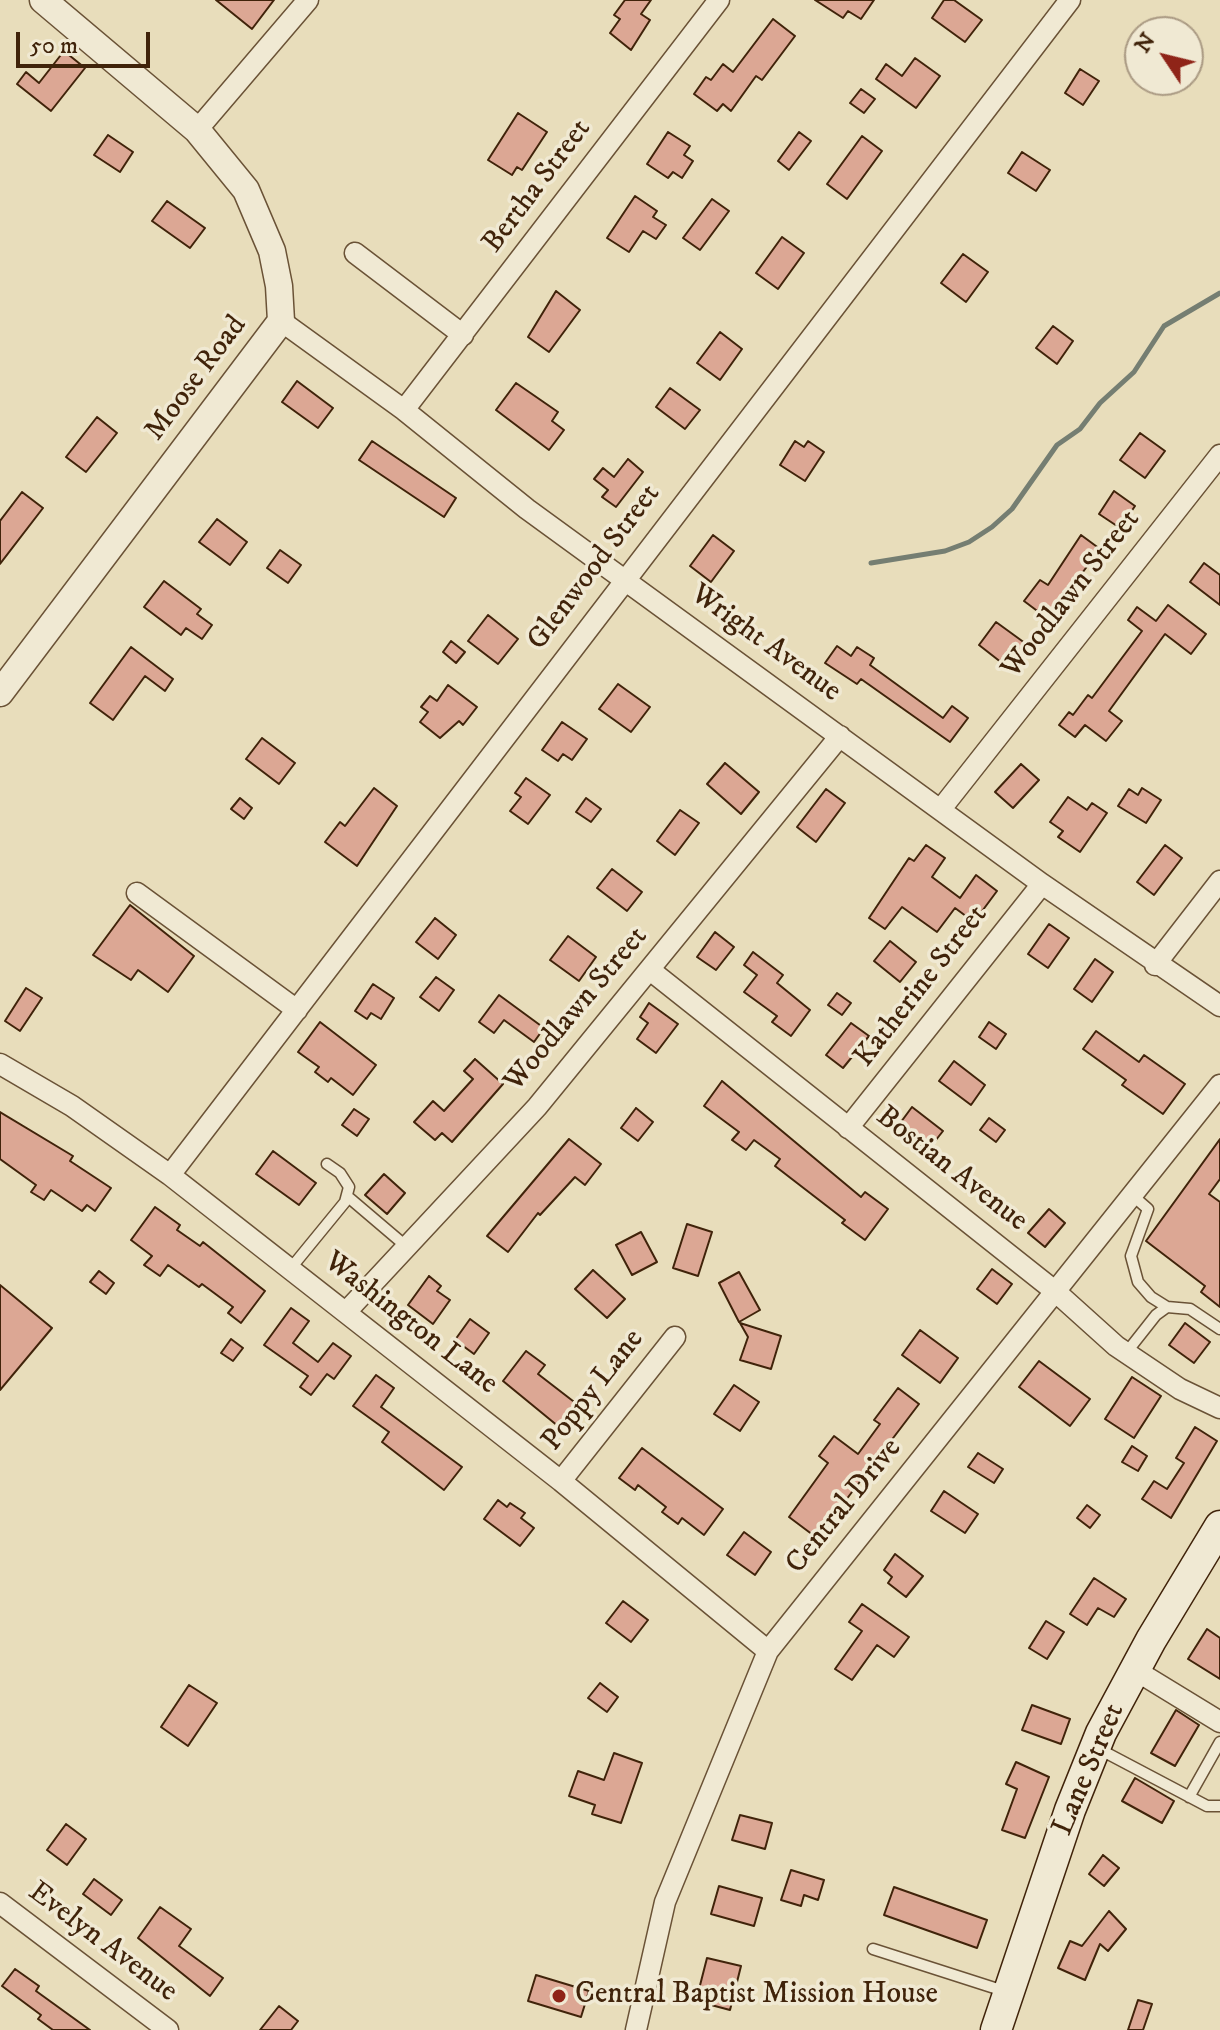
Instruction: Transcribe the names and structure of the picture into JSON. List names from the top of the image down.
{
  "streets": {
    "main road": ["Lane Street"],
    "street": [
      "Bertha Street",
      "Moose Road",
      "Glenwood Street",
      "Woodlawn Street",
      "Wright Avenue",
      "Katherine Street",
      "Bostian Avenue",
      "Washington Lane",
      "Poppy Lane",
      "Central Drive",
      "Evelyn Avenue"
    ]
  },
  "crossings": [
    ["Bertha Street", "Wright Avenue"],
    ["Moose Road", "Wright Avenue"],
    ["Glenwood Street", "Wright Avenue"],
    ["Glenwood Street", "Washington Lane"],
    ["Woodlawn Street", "Wright Avenue"],
    ["Woodlawn Street", "Bostian Avenue"],
    ["Woodlawn Street", "Washington Lane"],
    ["Wright Avenue", "Katherine Street"],
    ["Katherine Street", "Bostian Avenue"],
    ["Bostian Avenue", "Central Drive"],
    ["Washington Lane", "Poppy Lane"],
    ["Washington Lane", "Central Drive"]
  ],
  "places": ["Central Baptist Mission House"],
  "scale_bar": "50 m",
  "north": "top left"
}
